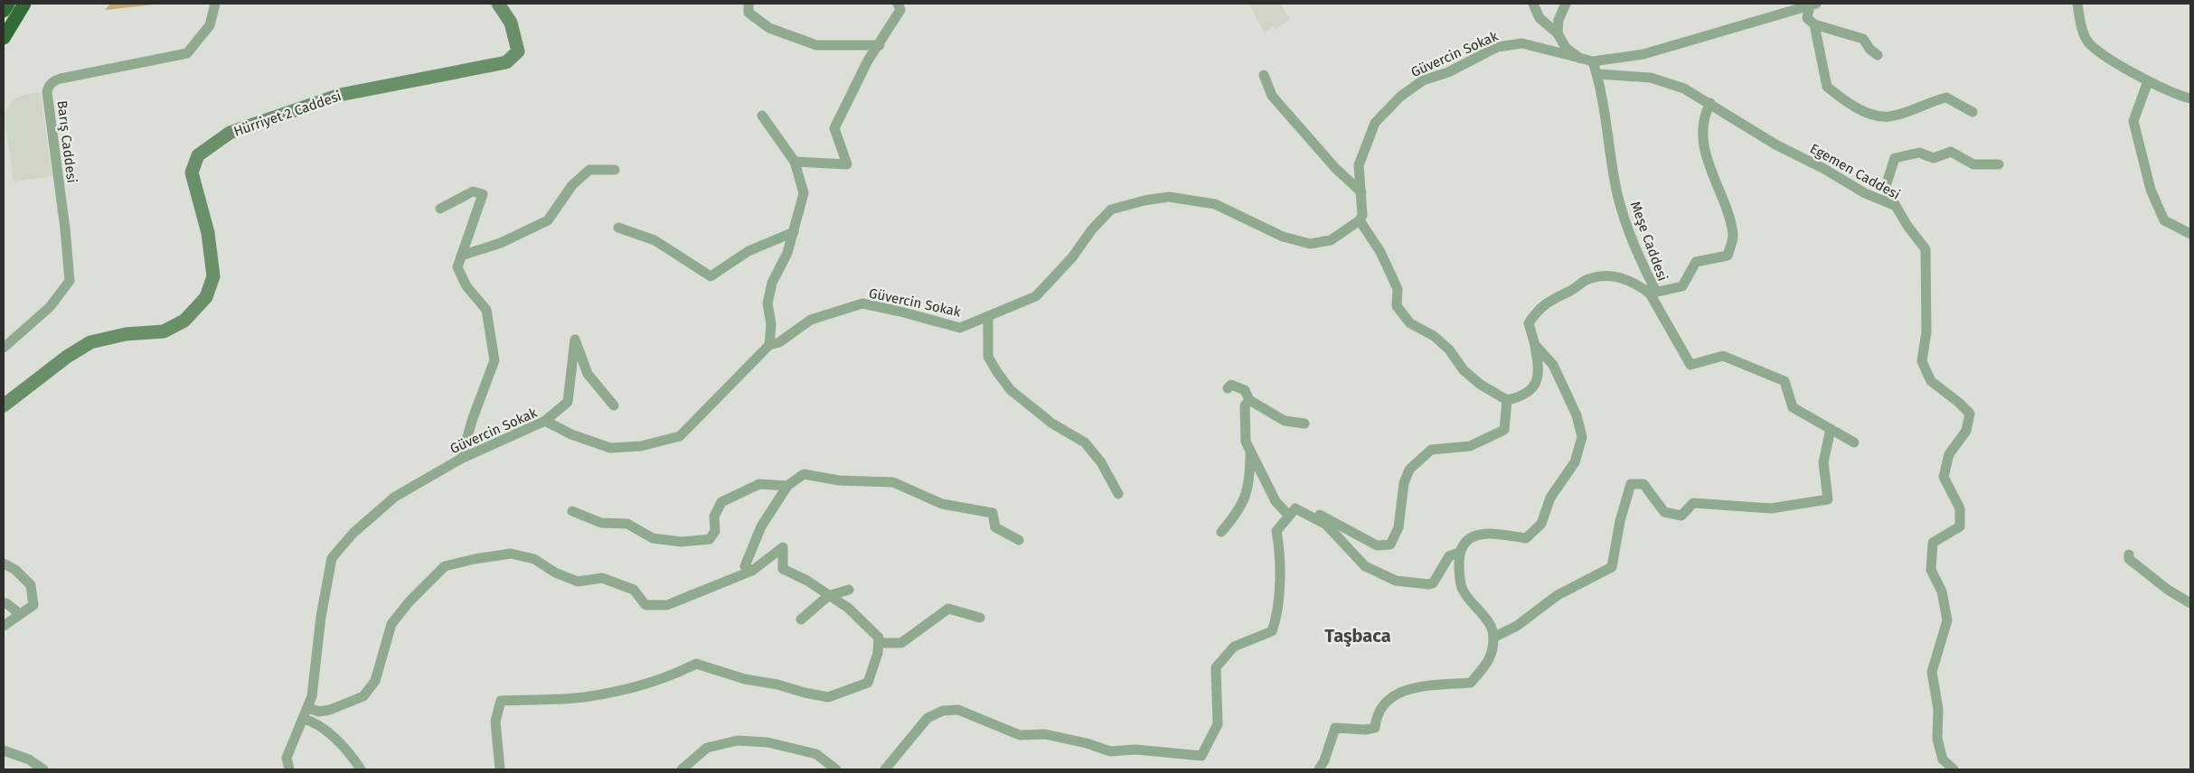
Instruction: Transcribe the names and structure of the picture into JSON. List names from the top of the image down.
{
  "streets": {
    "street": [
      "Güvercin Sokak",
      "Hürriyet 2 Caddesi",
      "Barış Caddesi",
      "Egemen Caddesi",
      "Meşe Caddesi"
    ]
  },
  "crossings": [
    ["Güvercin Sokak", "Meşe Caddesi"],
    ["Egemen Caddesi", "Meşe Caddesi"]
  ],
  "districts": ["Taşbaca"]
}
